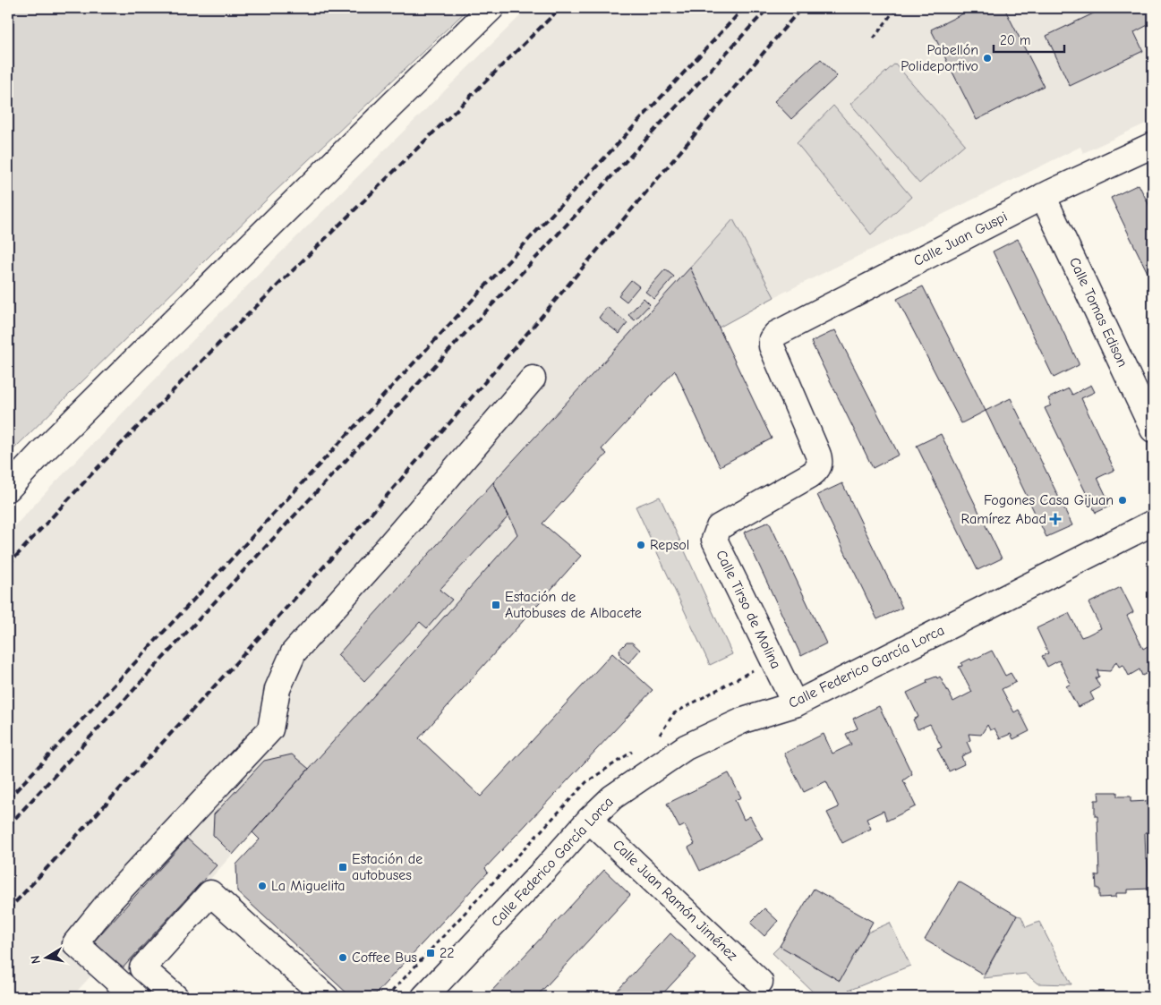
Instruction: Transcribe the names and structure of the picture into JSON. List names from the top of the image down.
{
  "streets": {
    "street": [
      "Calle Juan Guspi",
      "Calle Tomas Edison",
      "Calle Tirso de Molina",
      "Calle Federico García Lorca",
      "Calle Juan Ramón Jiménez"
    ]
  },
  "crossings": [
    ["Calle Juan Guspi", "Calle Tomas Edison"],
    ["Calle Juan Guspi", "Calle Tirso de Molina"],
    ["Calle Tirso de Molina", "Calle Federico García Lorca"],
    ["Calle Federico García Lorca", "Calle Juan Ramón Jiménez"]
  ],
  "places": {
    "other": [
      "Pabellón Polideportivo",
      "Fogones Casa Gijuan",
      "Repsol",
      "La Miguelita",
      "Coffee Bus"
    ],
    "health": ["Ramírez Abad"],
    "transit": ["Estación de Autobuses de Albacete", "Estación de autobuses", "22"]
  },
  "scale_bar": "20 m",
  "north": "left"
}
